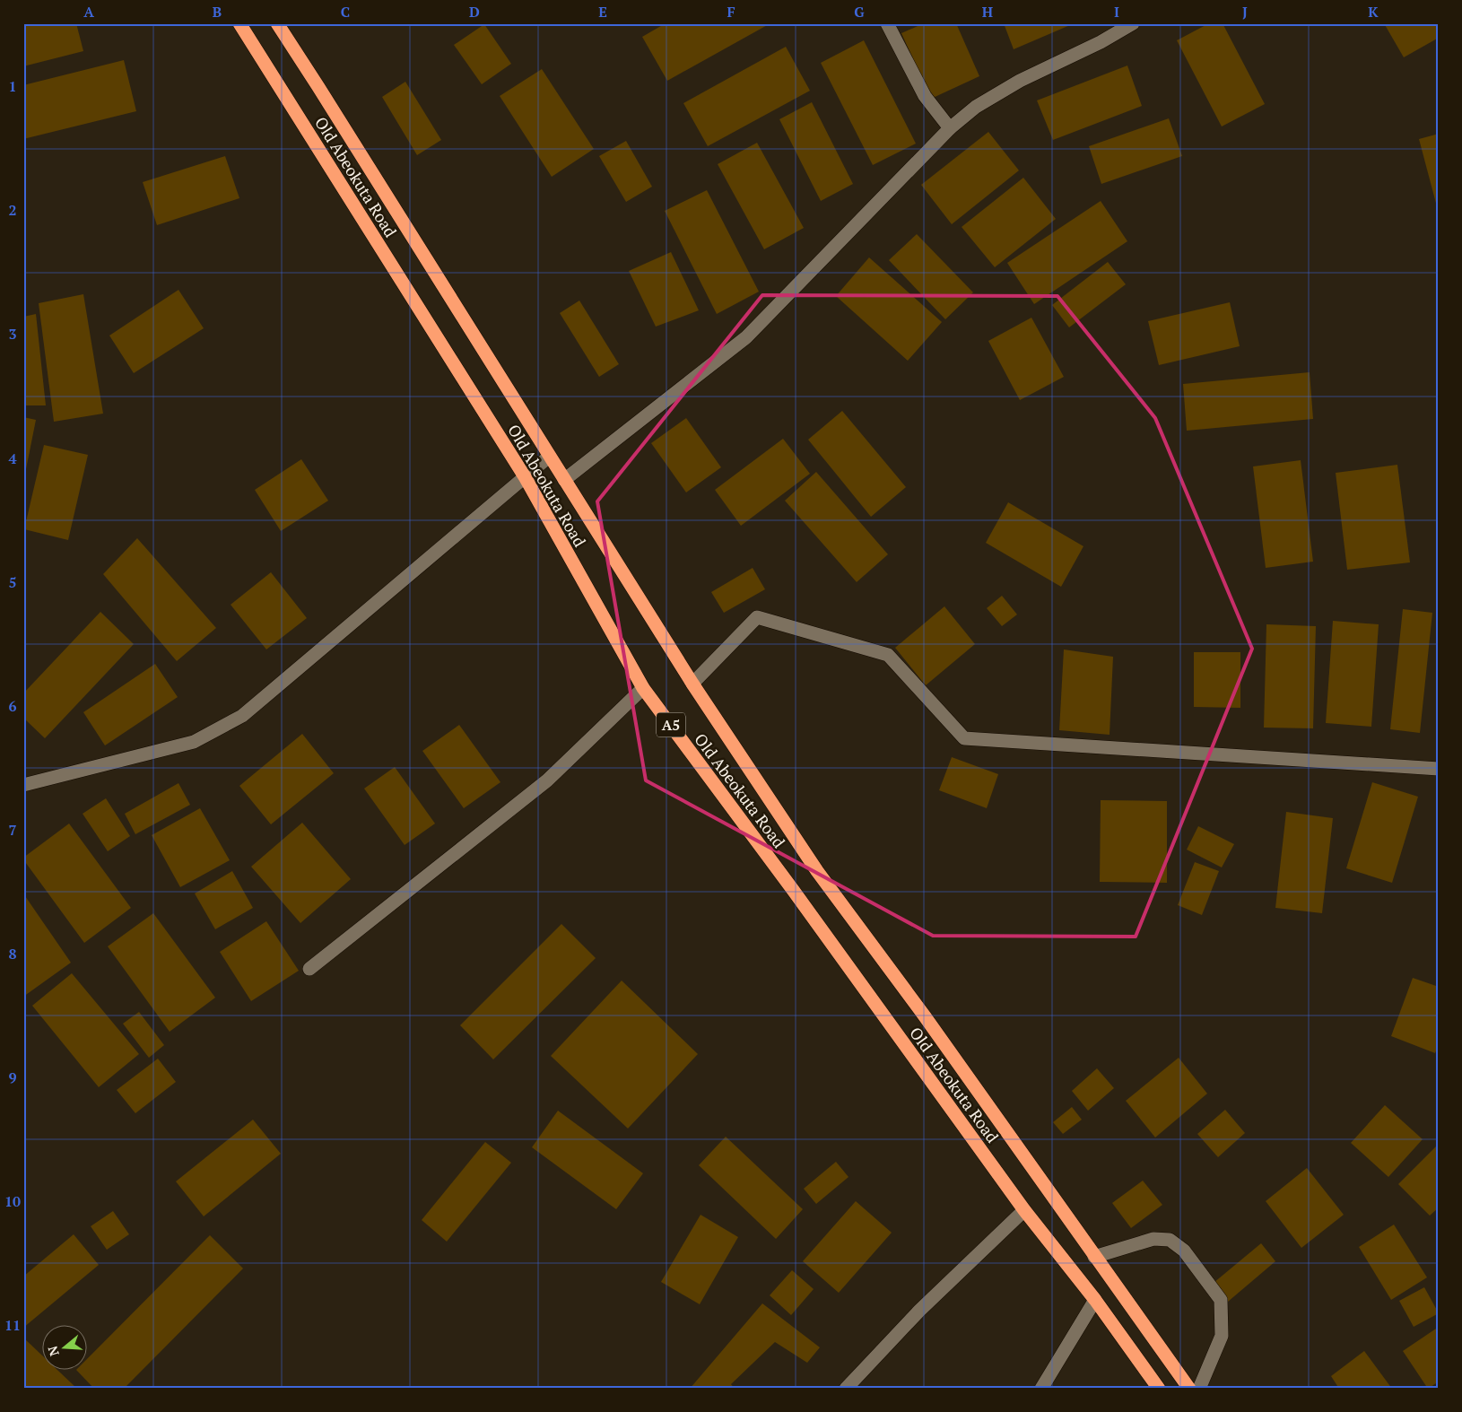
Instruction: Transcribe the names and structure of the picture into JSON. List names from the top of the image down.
{
  "streets": {
    "highway": ["Old Abeokuta Road", "A5"]
  },
  "north": "left",
  "grid": {
    "columns": [
      "A",
      "B",
      "C",
      "D",
      "E",
      "F",
      "G",
      "H",
      "I",
      "J",
      "K"
    ],
    "rows": [
      "1",
      "2",
      "3",
      "4",
      "5",
      "6",
      "7",
      "8",
      "9",
      "10",
      "11"
    ]
  }
}
